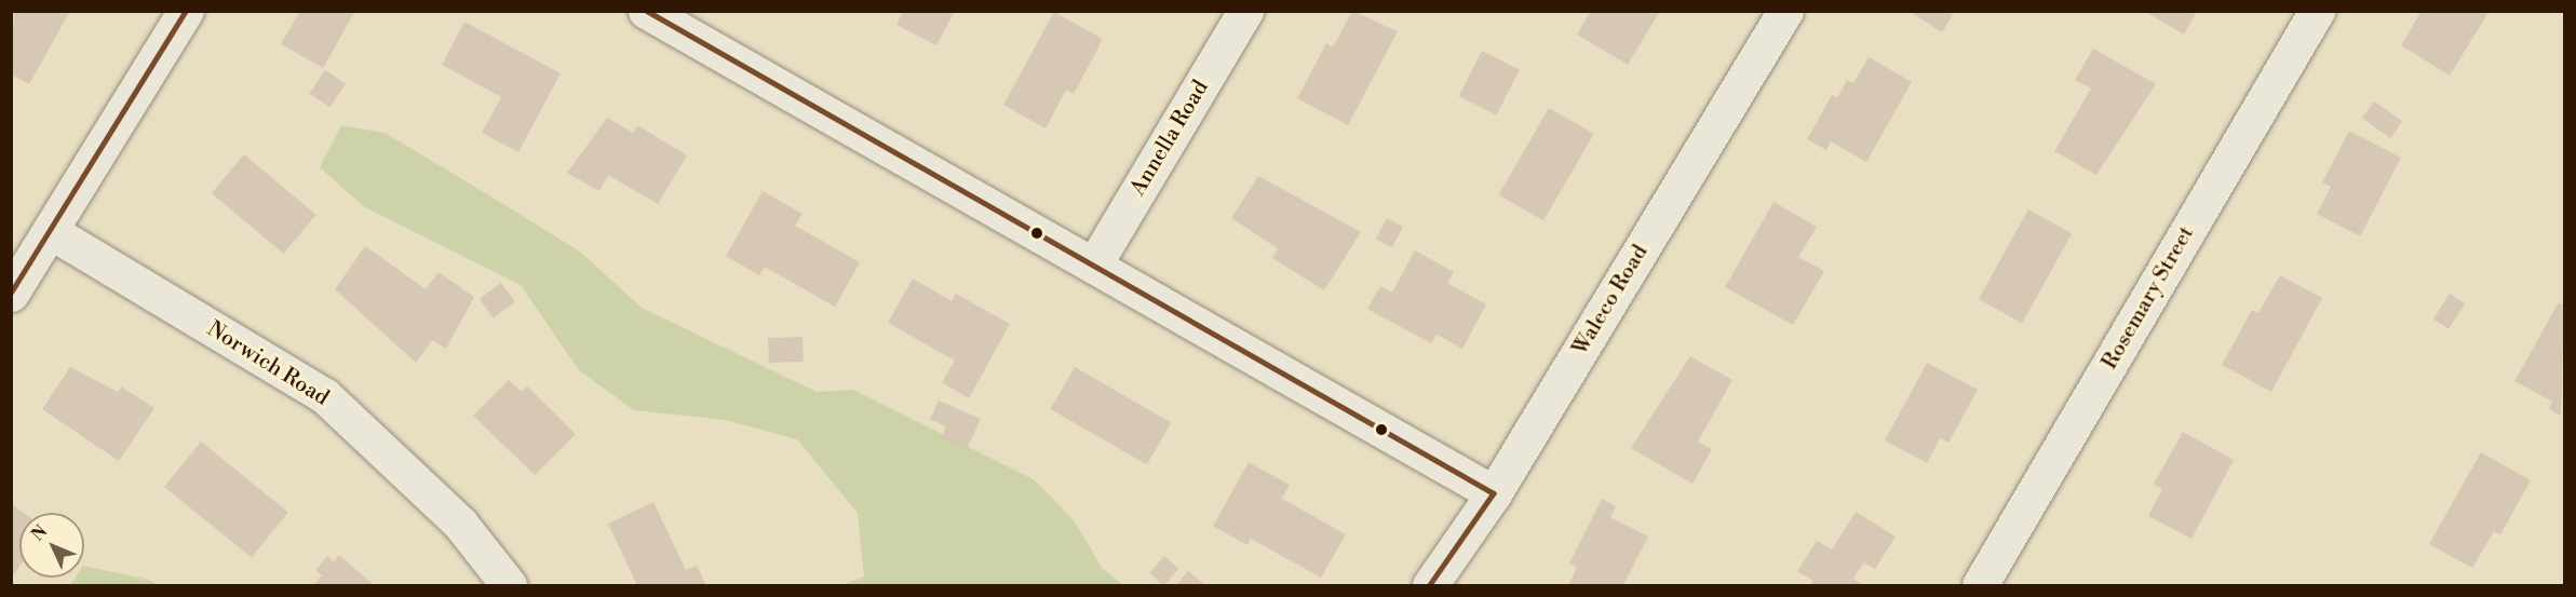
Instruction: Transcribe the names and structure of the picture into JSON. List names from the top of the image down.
{
  "streets": {
    "street": [
      "Annella Road",
      "Rosemary Street",
      "Waleco Road",
      "Norwich Road"
    ]
  },
  "north": "top left"
}
